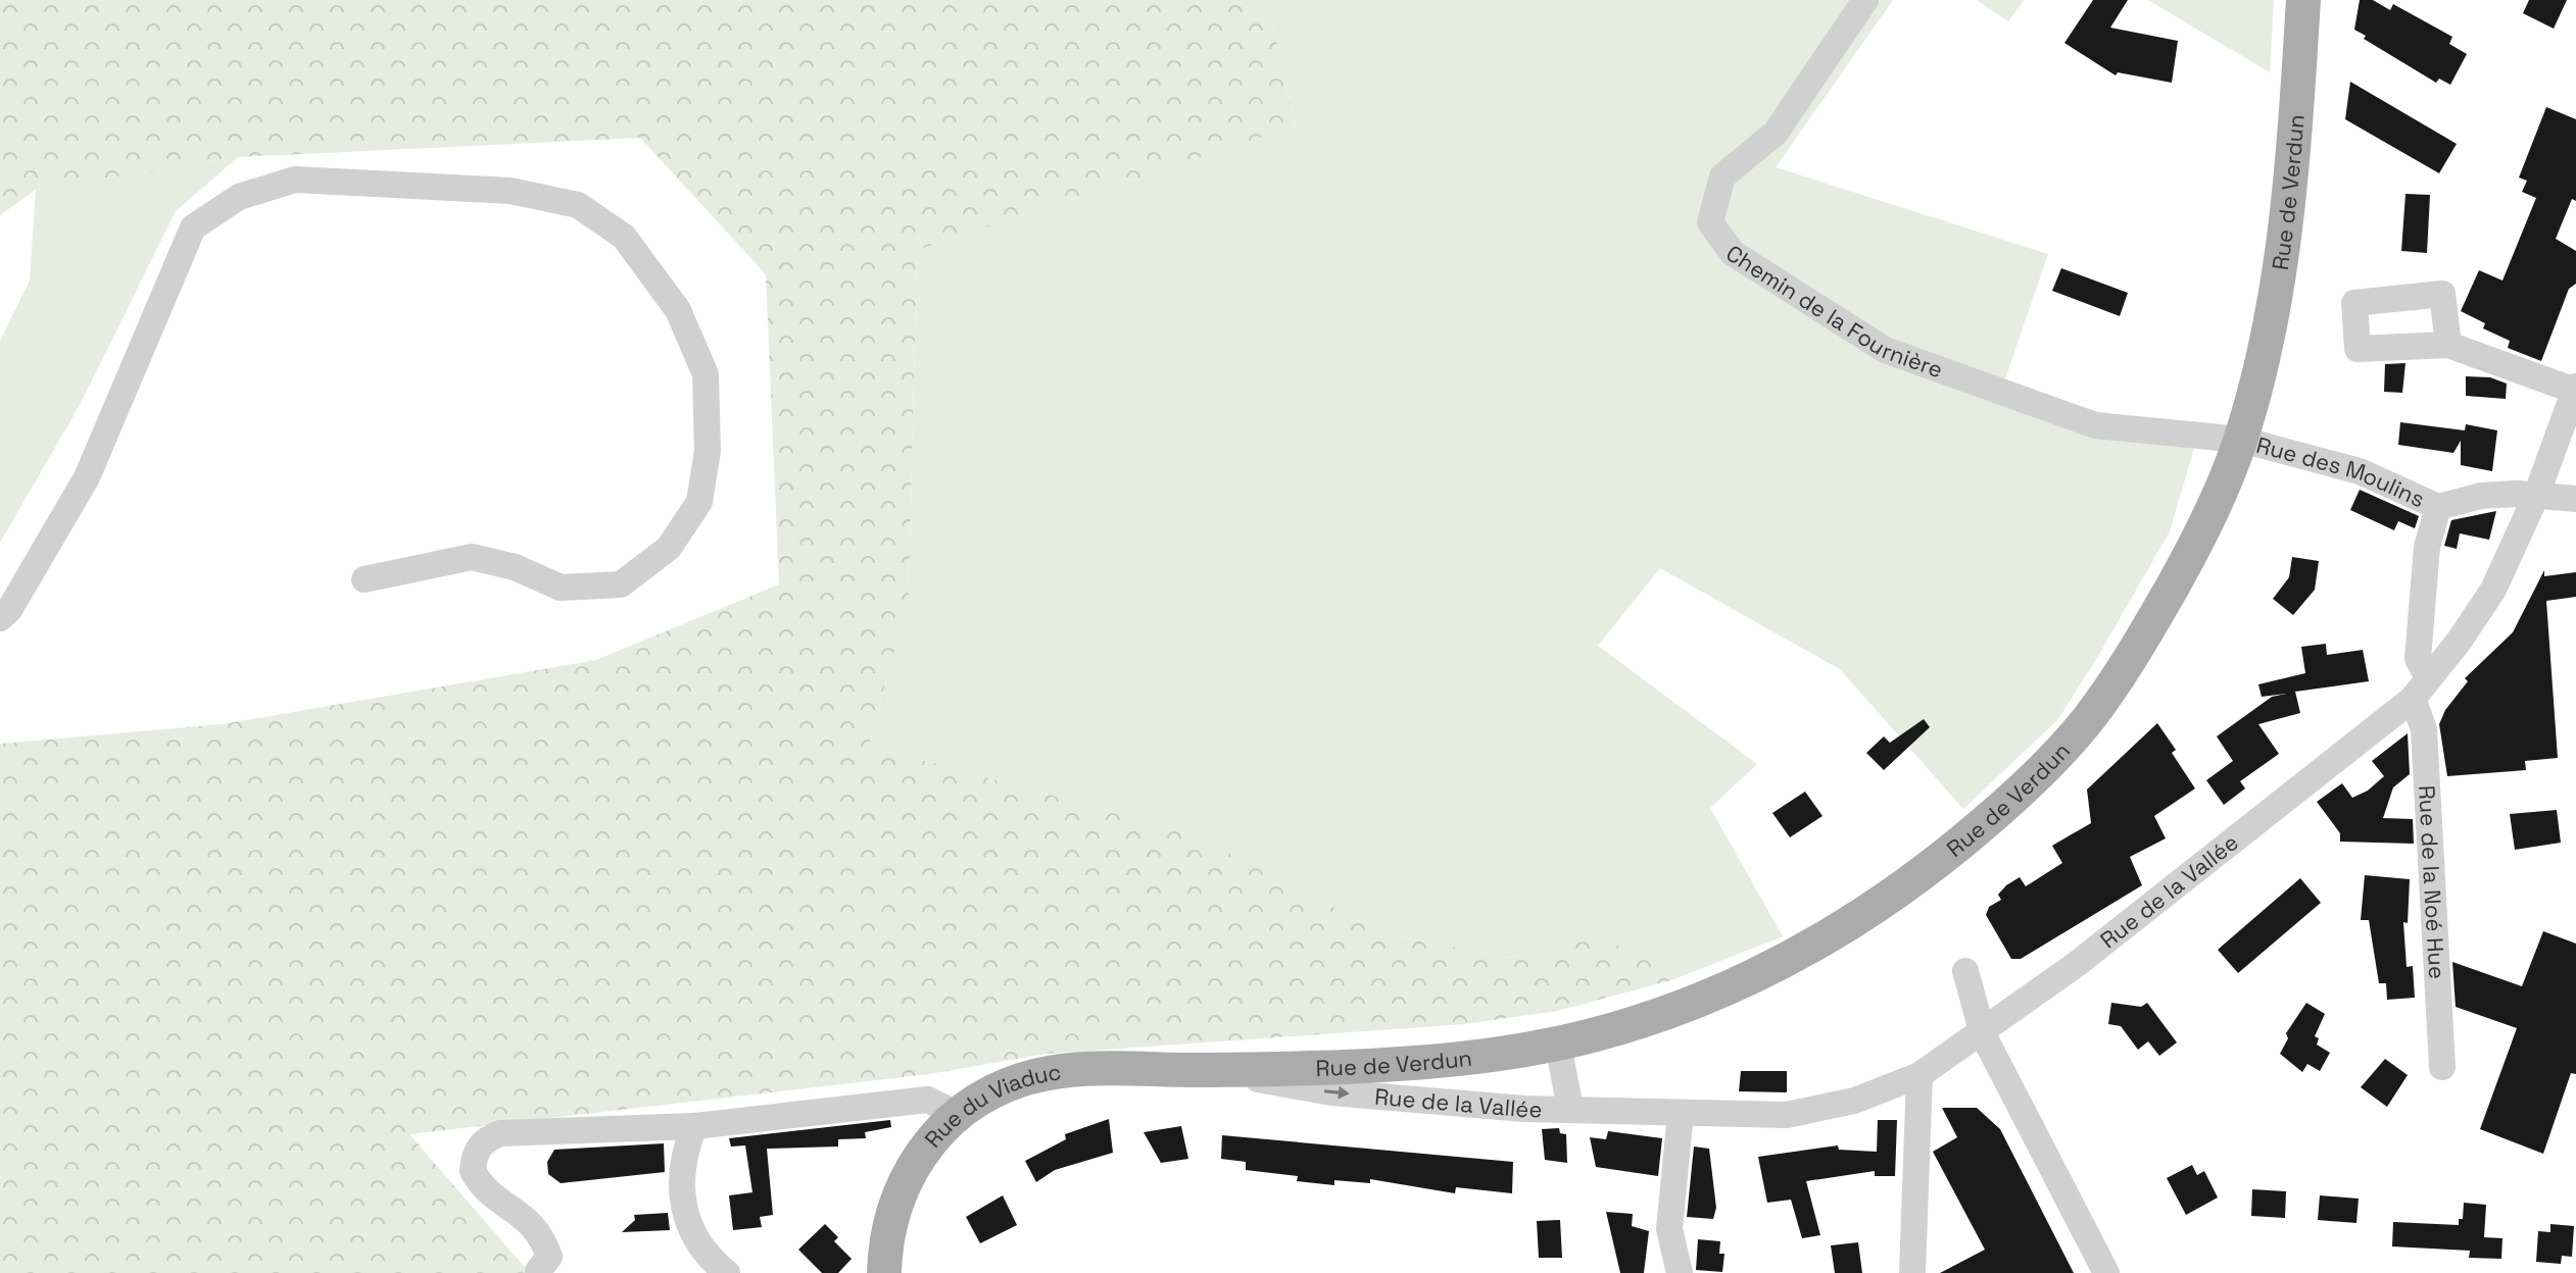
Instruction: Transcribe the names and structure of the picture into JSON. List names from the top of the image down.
{
  "streets": {
    "main road": ["Rue de Verdun", "Rue du Viaduc"],
    "street": [
      "Chemin de la Fournière",
      "Rue des Moulins",
      "Rue de la Noé Hue",
      "Rue de la Vallée"
    ]
  },
  "crossings": [
    ["Rue de Verdun", "Chemin de la Fournière"],
    ["Rue de Verdun", "Rue des Moulins"],
    ["Rue de Verdun", "Rue de la Vallée"],
    ["Rue de Verdun", "Rue du Viaduc"],
    ["Chemin de la Fournière", "Rue des Moulins"],
    ["Rue des Moulins", "Rue de la Noé Hue"],
    ["Rue des Moulins", "Rue de la Vallée"],
    ["Rue de la Noé Hue", "Rue de la Vallée"],
    ["Rue de la Vallée", "Rue du Viaduc"]
  ]
}
